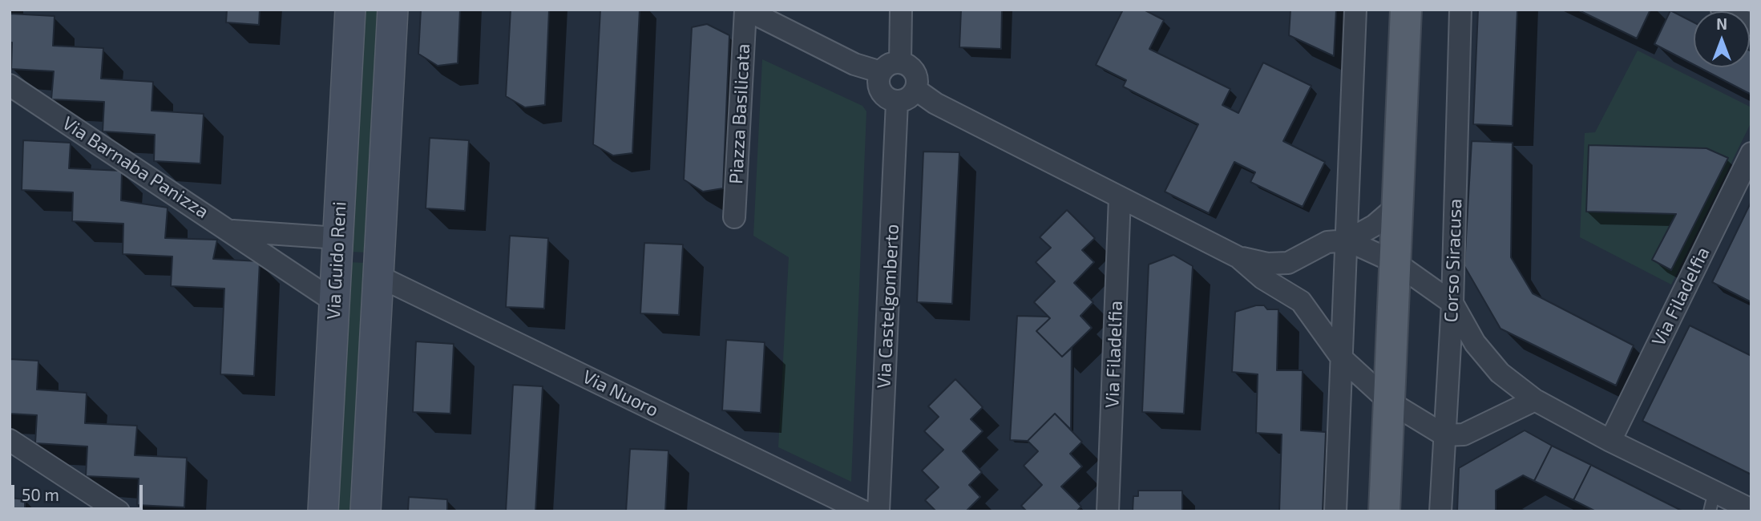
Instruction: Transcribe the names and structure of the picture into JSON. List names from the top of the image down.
{
  "streets": {
    "main road": ["Via Guido Reni"],
    "street": [
      "Piazza Basilicata",
      "Via Barnaba Panizza",
      "Corso Siracusa",
      "Via Filadelfia",
      "Via Castelgomberto",
      "Via Nuoro"
    ]
  },
  "crossings": [
    ["Via Barnaba Panizza", "Via Guido Reni"]
  ],
  "scale_bar": "50 m",
  "north": "top"
}
